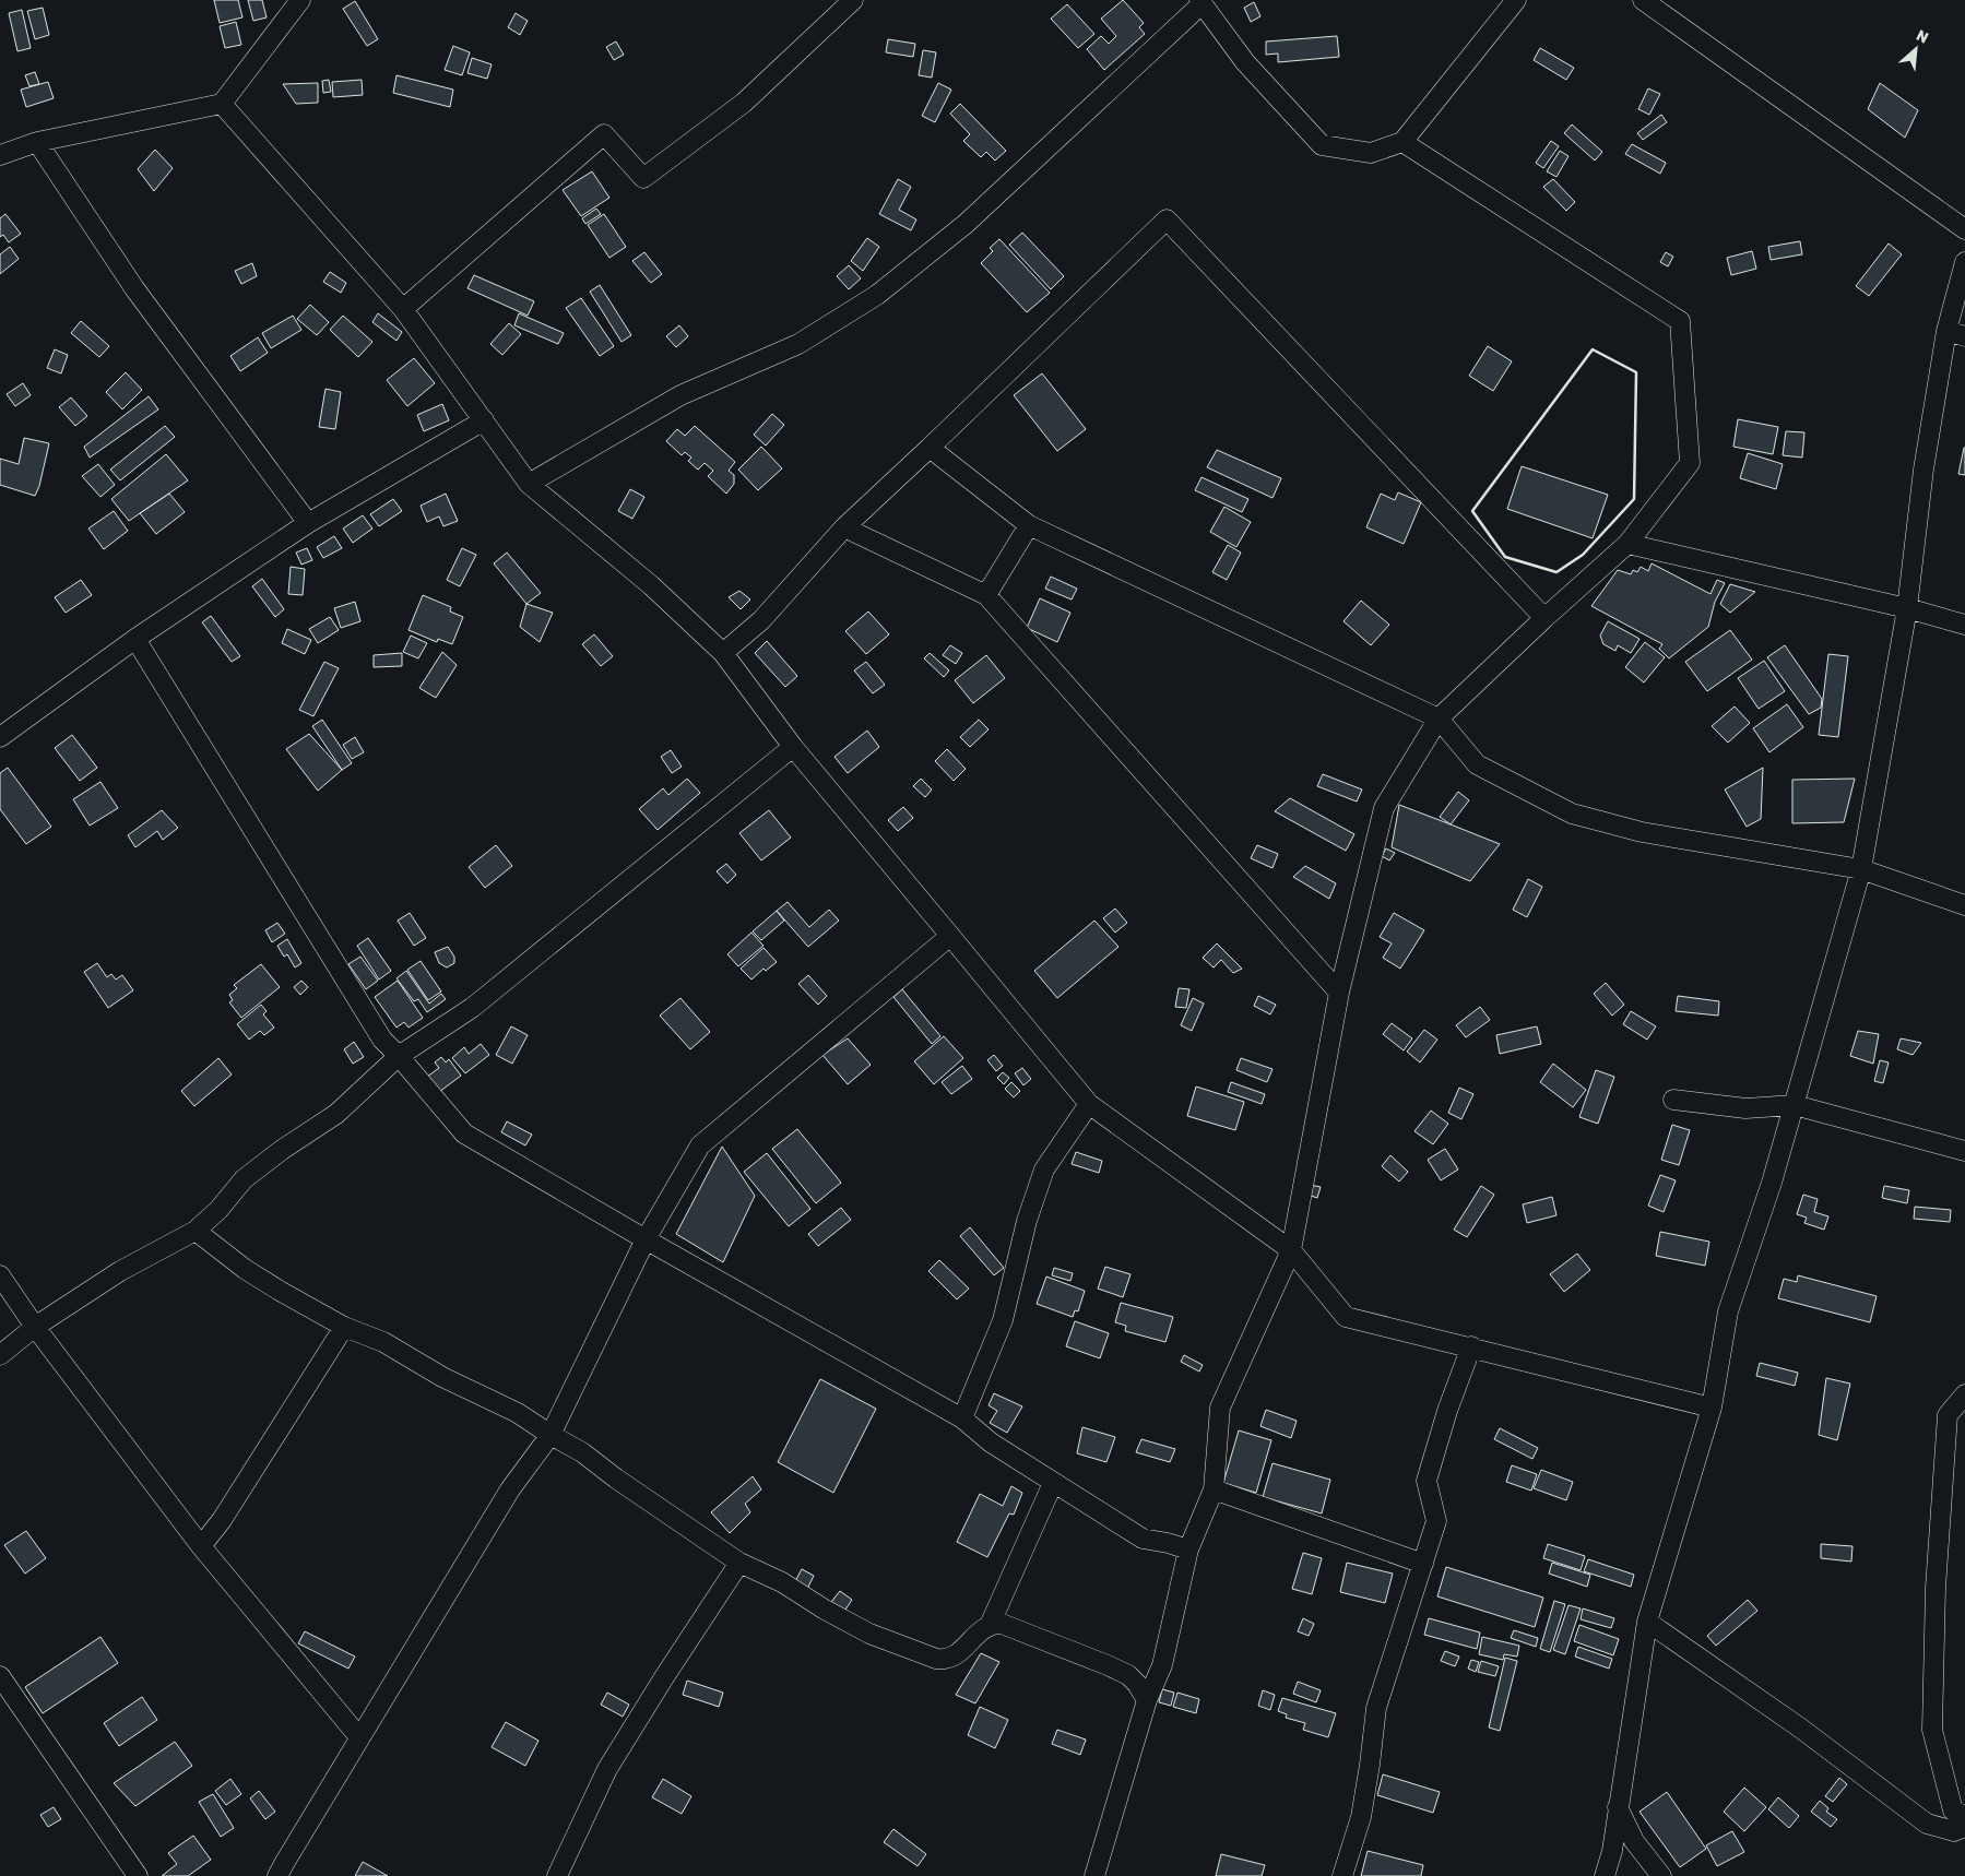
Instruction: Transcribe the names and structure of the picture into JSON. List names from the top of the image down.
{
  "north": "top right"
}
